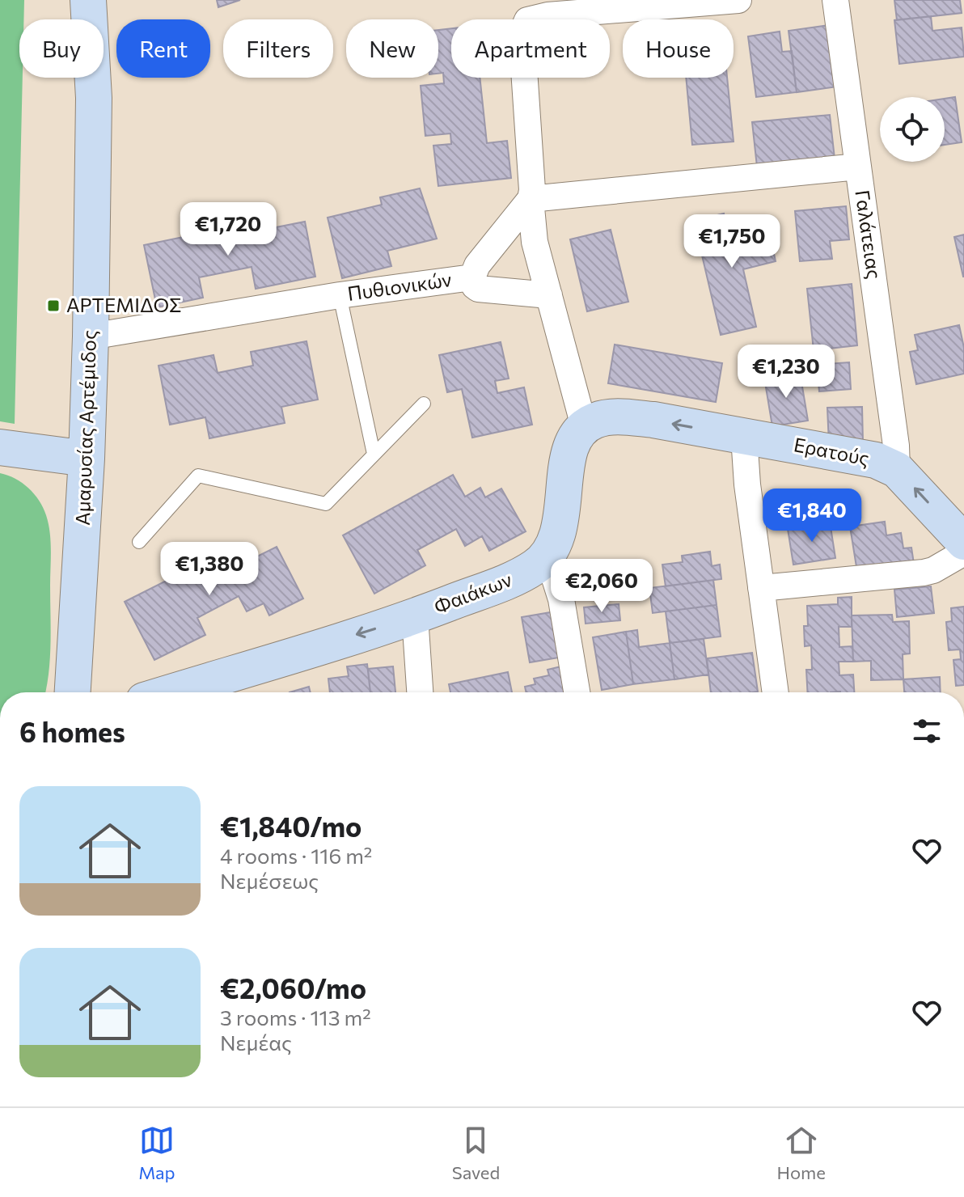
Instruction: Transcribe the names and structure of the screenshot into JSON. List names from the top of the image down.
{
  "streets": {
    "street": [
      "Γαλάτειας",
      "Πυθιονικών",
      "Αμαρυσίας Αρτέμιδος",
      "Ερατούς",
      "Φαιάκων"
    ]
  },
  "crossings": [
    ["Γαλάτειας", "Ερατούς"],
    ["Πυθιονικών", "Αμαρυσίας Αρτέμιδος"]
  ],
  "one_way": ["Ερατούς", "Φαιάκων"],
  "places": {
    "transit": ["ΑΡΤΕΜΙΔΟΣ"]
  },
  "page": {
    "chip": [
      "Buy",
      "Rent",
      "Filters",
      "New",
      "Apartment",
      "House"
    ],
    "price": [
      "€1,720",
      "€1,750",
      "€1,230",
      "€1,840",
      "€1,380",
      "€2,060"
    ],
    "heading": "6 homes",
    "list": [
      {
        "name": "€1,840/mo",
        "note": "4 rooms · 116 m² · Νεμέσεως"
      },
      {
        "name": "€2,060/mo",
        "note": "3 rooms · 113 m² · Νεμέας"
      }
    ],
    "tabs": ["Map", "Saved", "Home"]
  }
}
